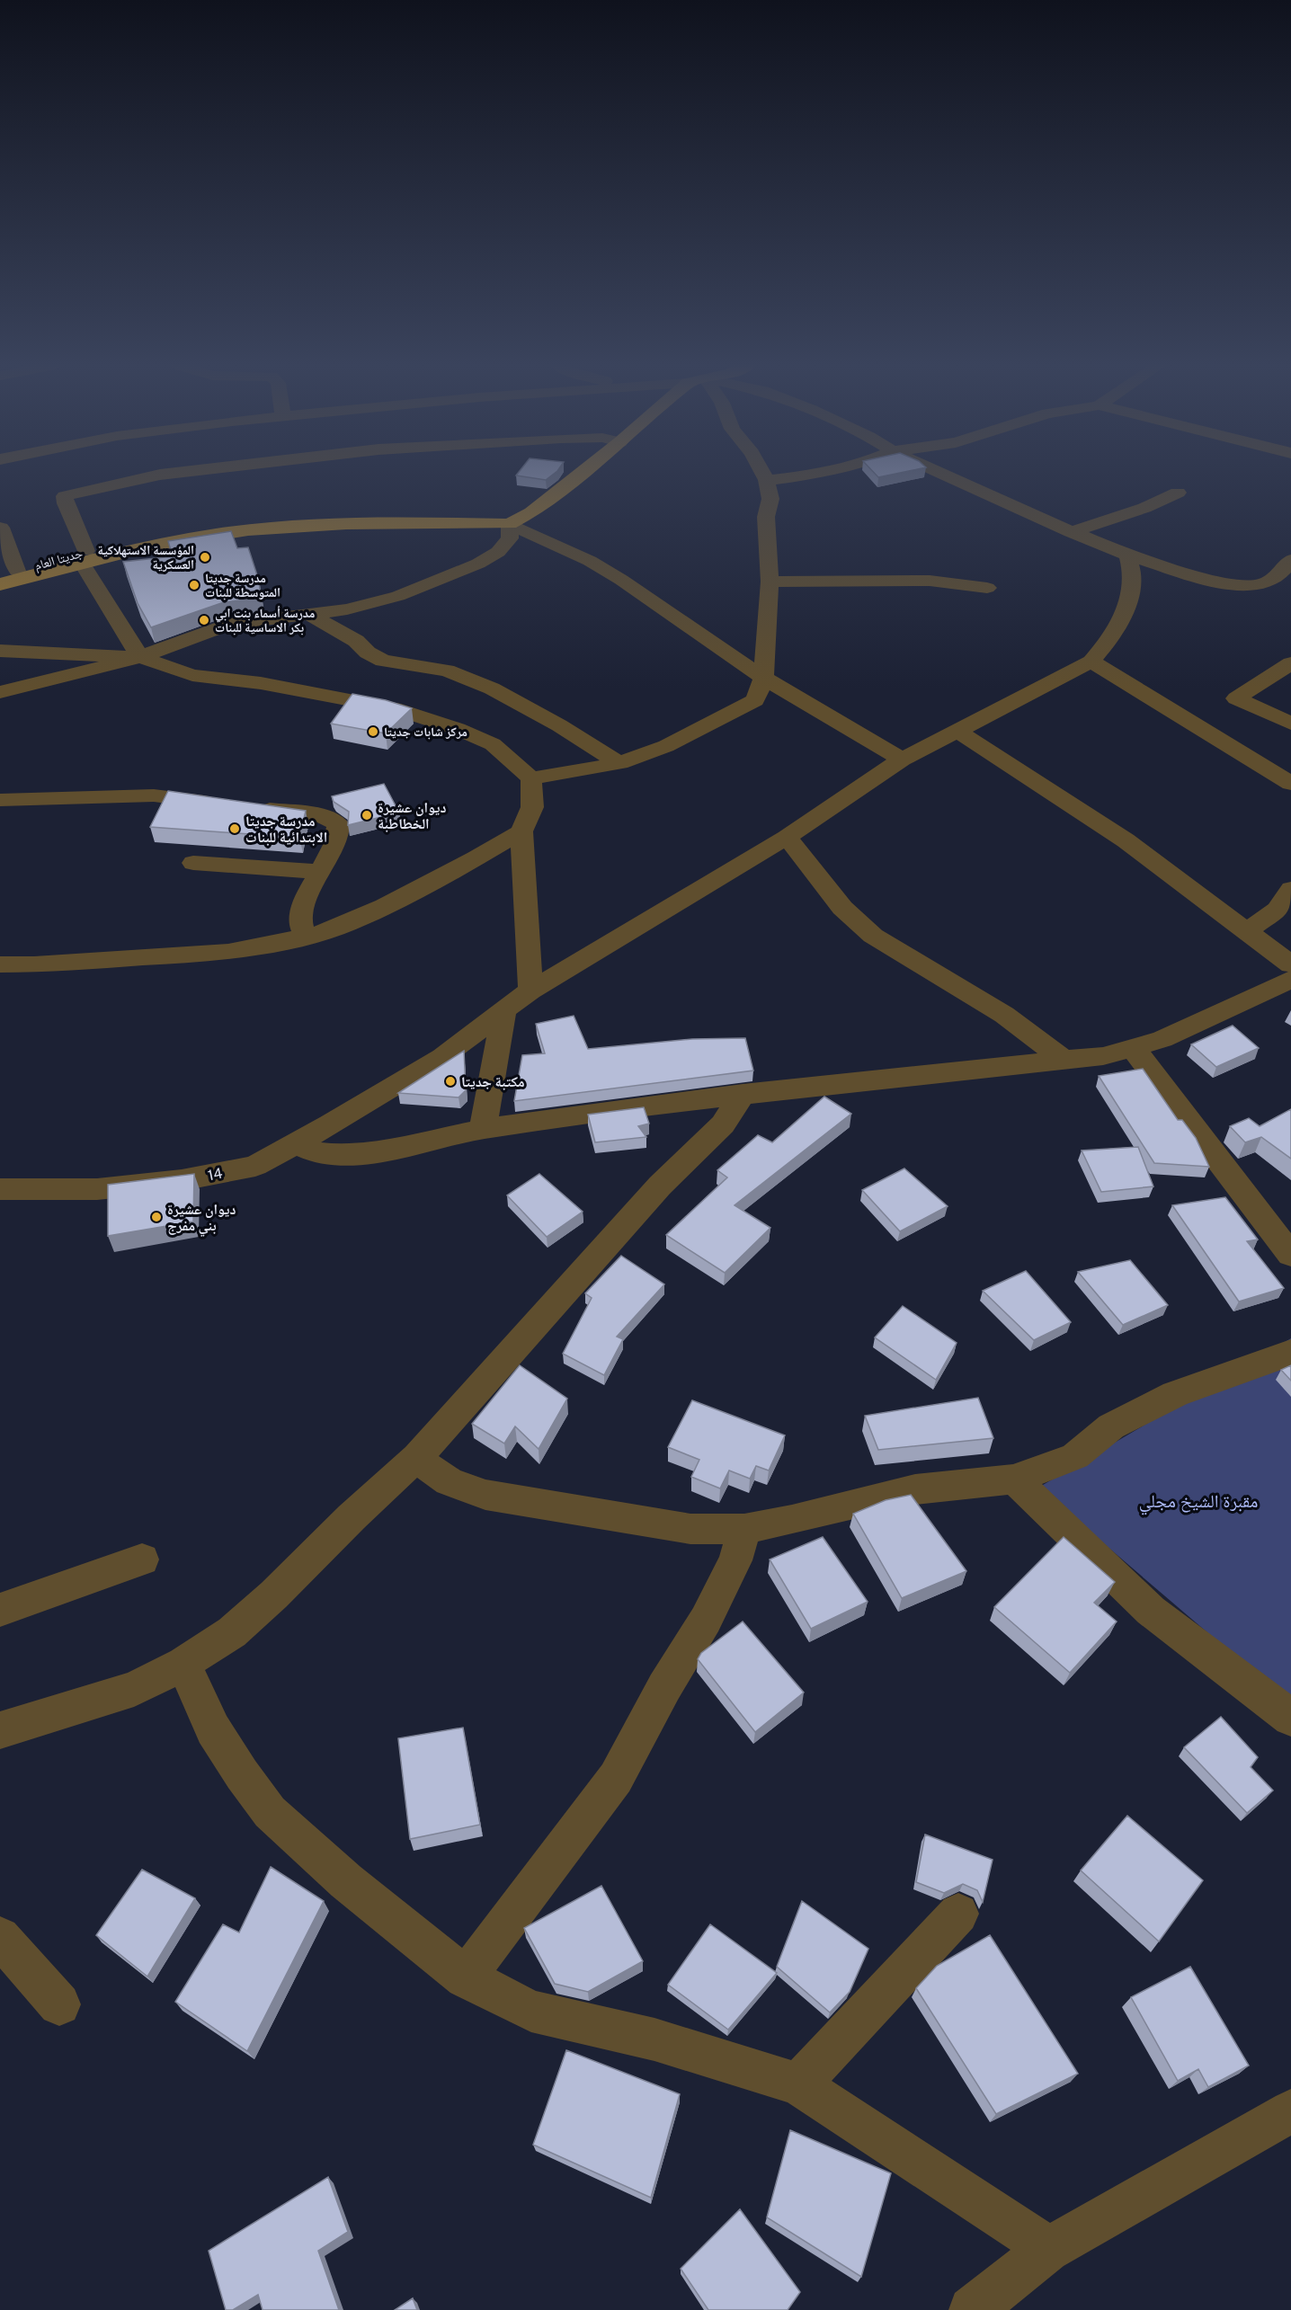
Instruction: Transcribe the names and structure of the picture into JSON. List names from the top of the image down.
{
  "streets": {
    "main road": ["جديتا العام"],
    "street": ["14"]
  },
  "parks": ["مقبرة الشيخ مجلي"],
  "places": [
    "المؤسسة الاستهلاكية العسكرية",
    "مدرسة جديتا المتوسطة للبنات",
    "مدرسة أسماء بنت ابي بكر الاساسية للبنات",
    "مركز شابات جديتا",
    "ديوان عشيرة الخطاطبة",
    "مدرسة جديتا الابتدائية للبنات",
    "مكتبة جديتا",
    "ديوان عشيرة بني مفرج"
  ]
}
